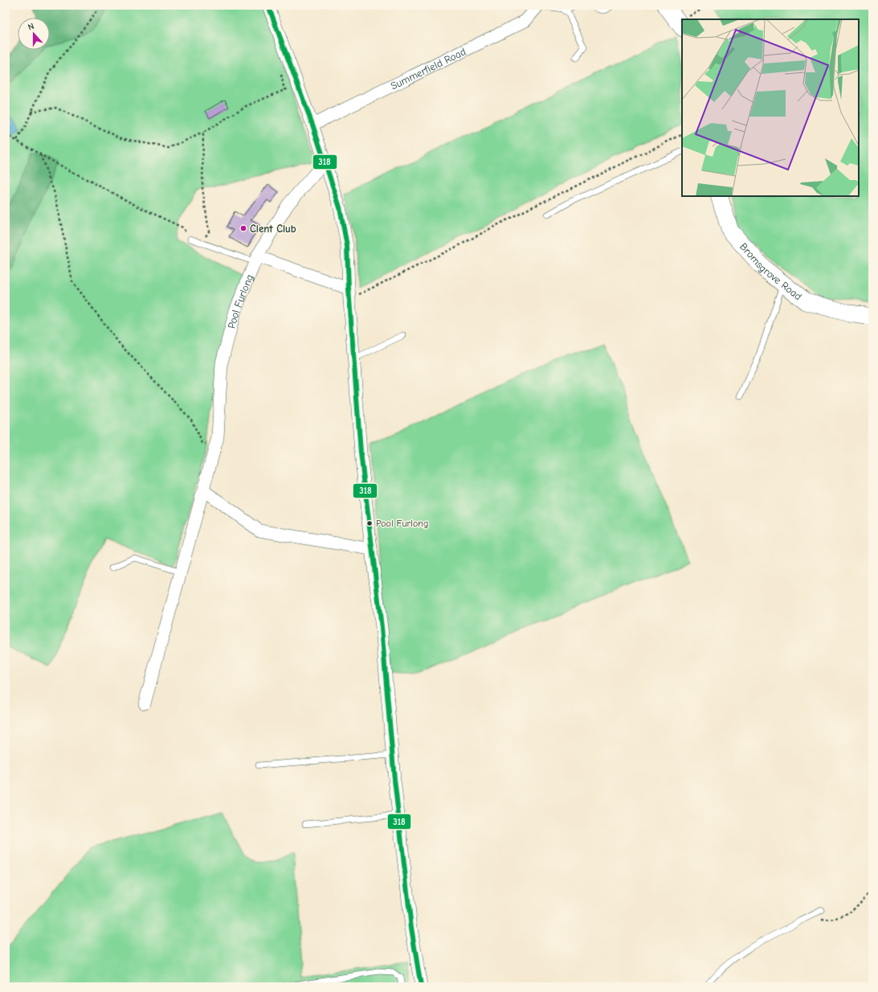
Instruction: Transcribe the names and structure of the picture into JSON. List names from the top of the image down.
{
  "streets": {
    "street": ["Summerfield Road", "Bromsgrove Road", "Pool Furlong"]
  },
  "places": ["Clent Club", "Pool Furlong"],
  "lines": ["transit line 318"],
  "north": "top"
}
